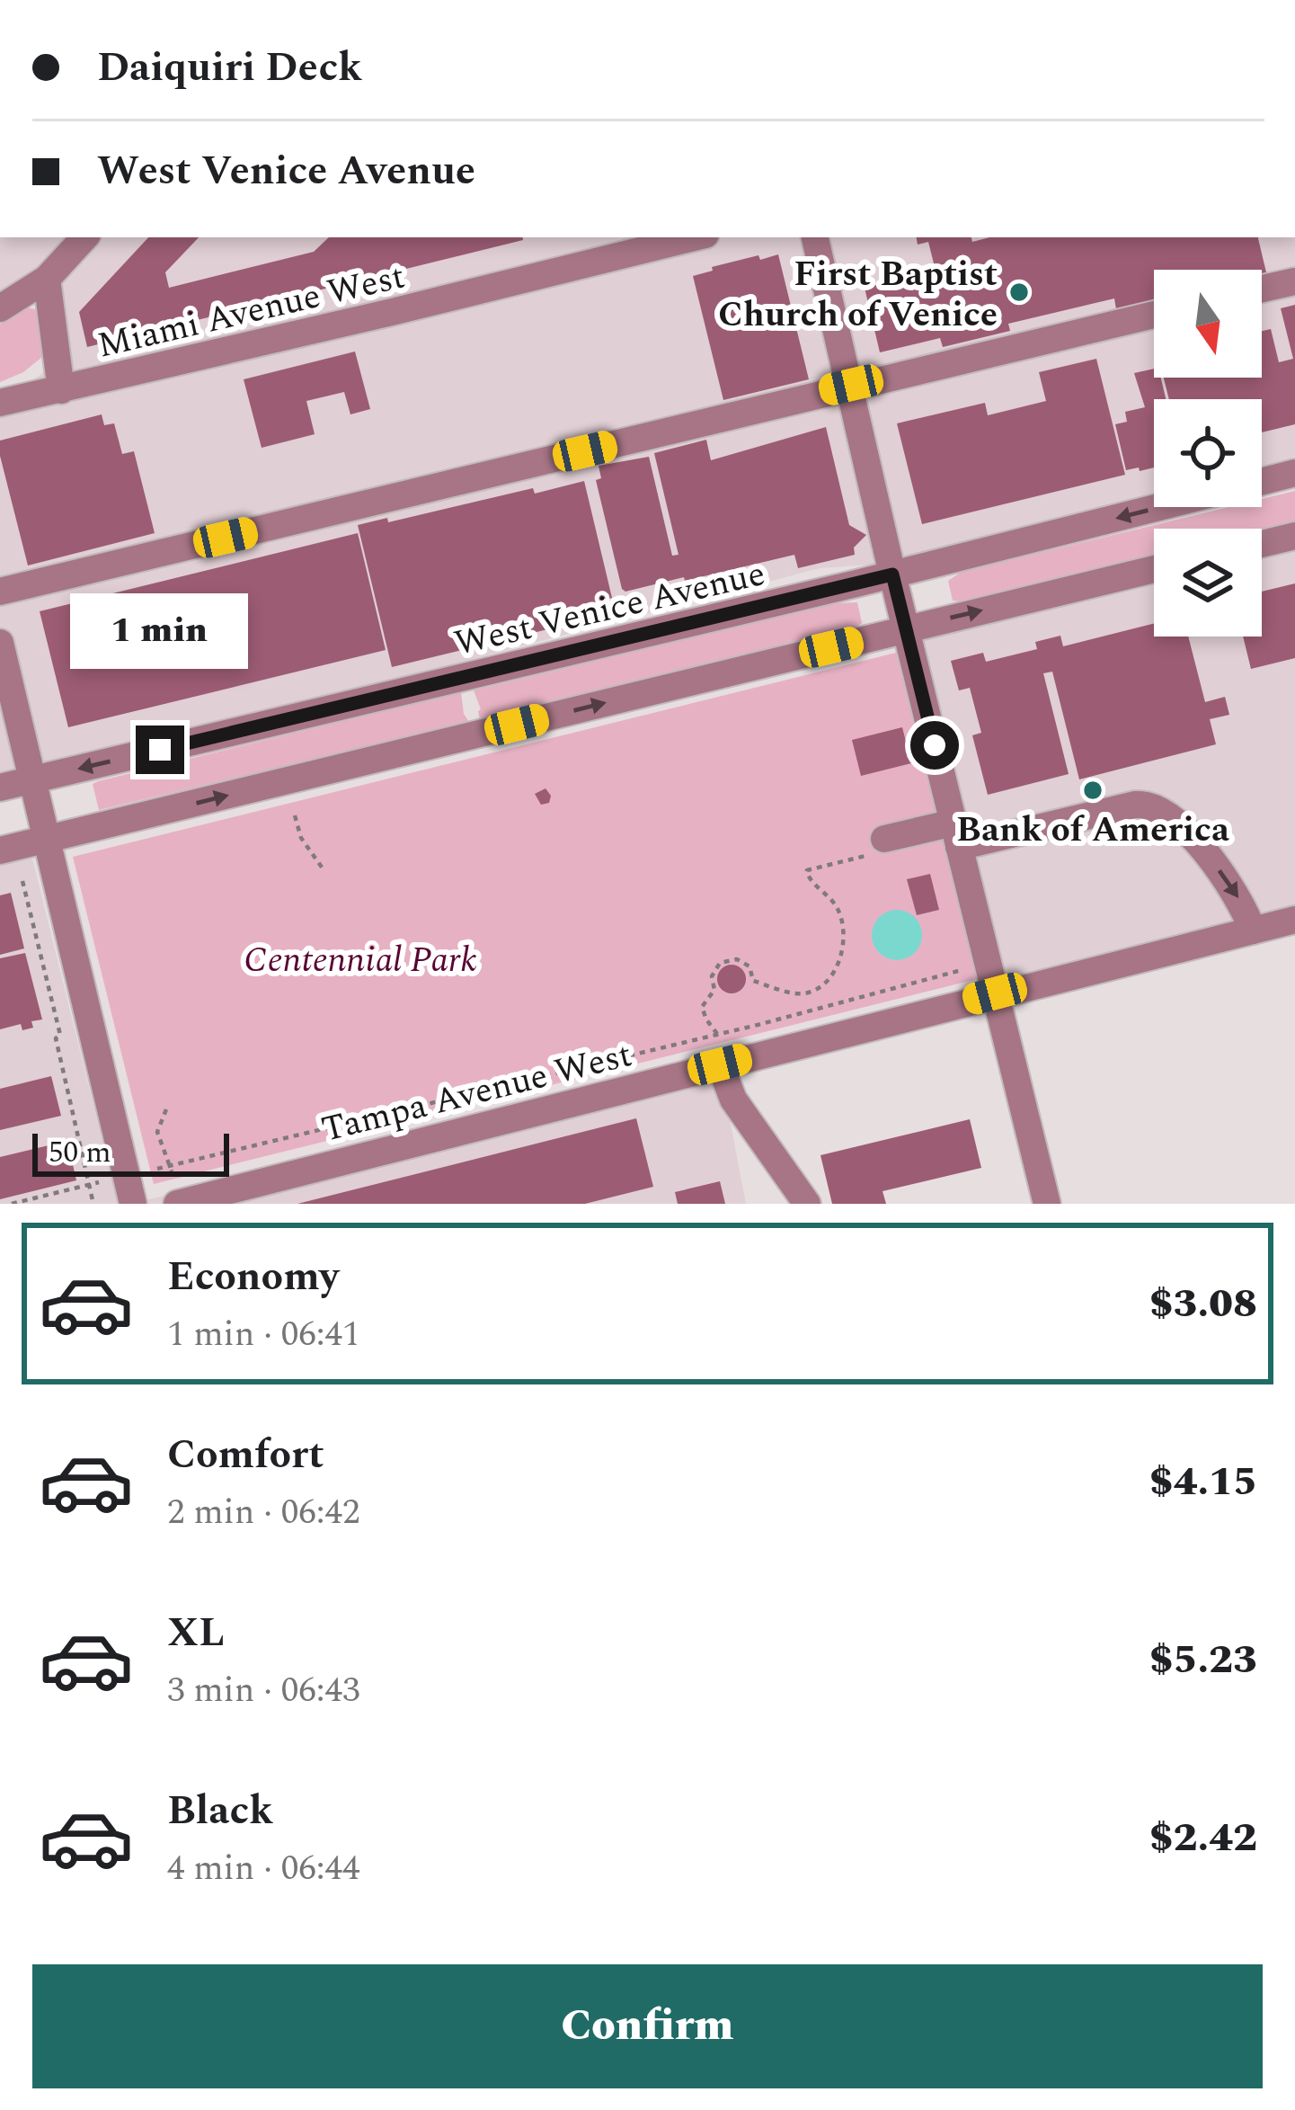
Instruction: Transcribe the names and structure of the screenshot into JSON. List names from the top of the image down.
{
  "streets": {
    "street": ["Miami Avenue West", "West Venice Avenue", "Tampa Avenue West"]
  },
  "parks": ["Centennial Park"],
  "places": ["First Baptist Church of Venice", "Bank of America"],
  "scale_bar": "50 m",
  "north": "bottom",
  "page": {
    "banner": ["Daiquiri Deck", "West Venice Avenue"],
    "bubble": "1 min",
    "scale": "50 m",
    "list": [
      {
        "name": "Economy",
        "note": "1 min · 06:41",
        "value": "$3.08"
      },
      {
        "name": "Comfort",
        "note": "2 min · 06:42",
        "value": "$4.15"
      },
      {
        "name": "XL",
        "note": "3 min · 06:43",
        "value": "$5.23"
      },
      {
        "name": "Black",
        "note": "4 min · 06:44",
        "value": "$2.42"
      }
    ],
    "buttons": "Confirm"
  }
}
